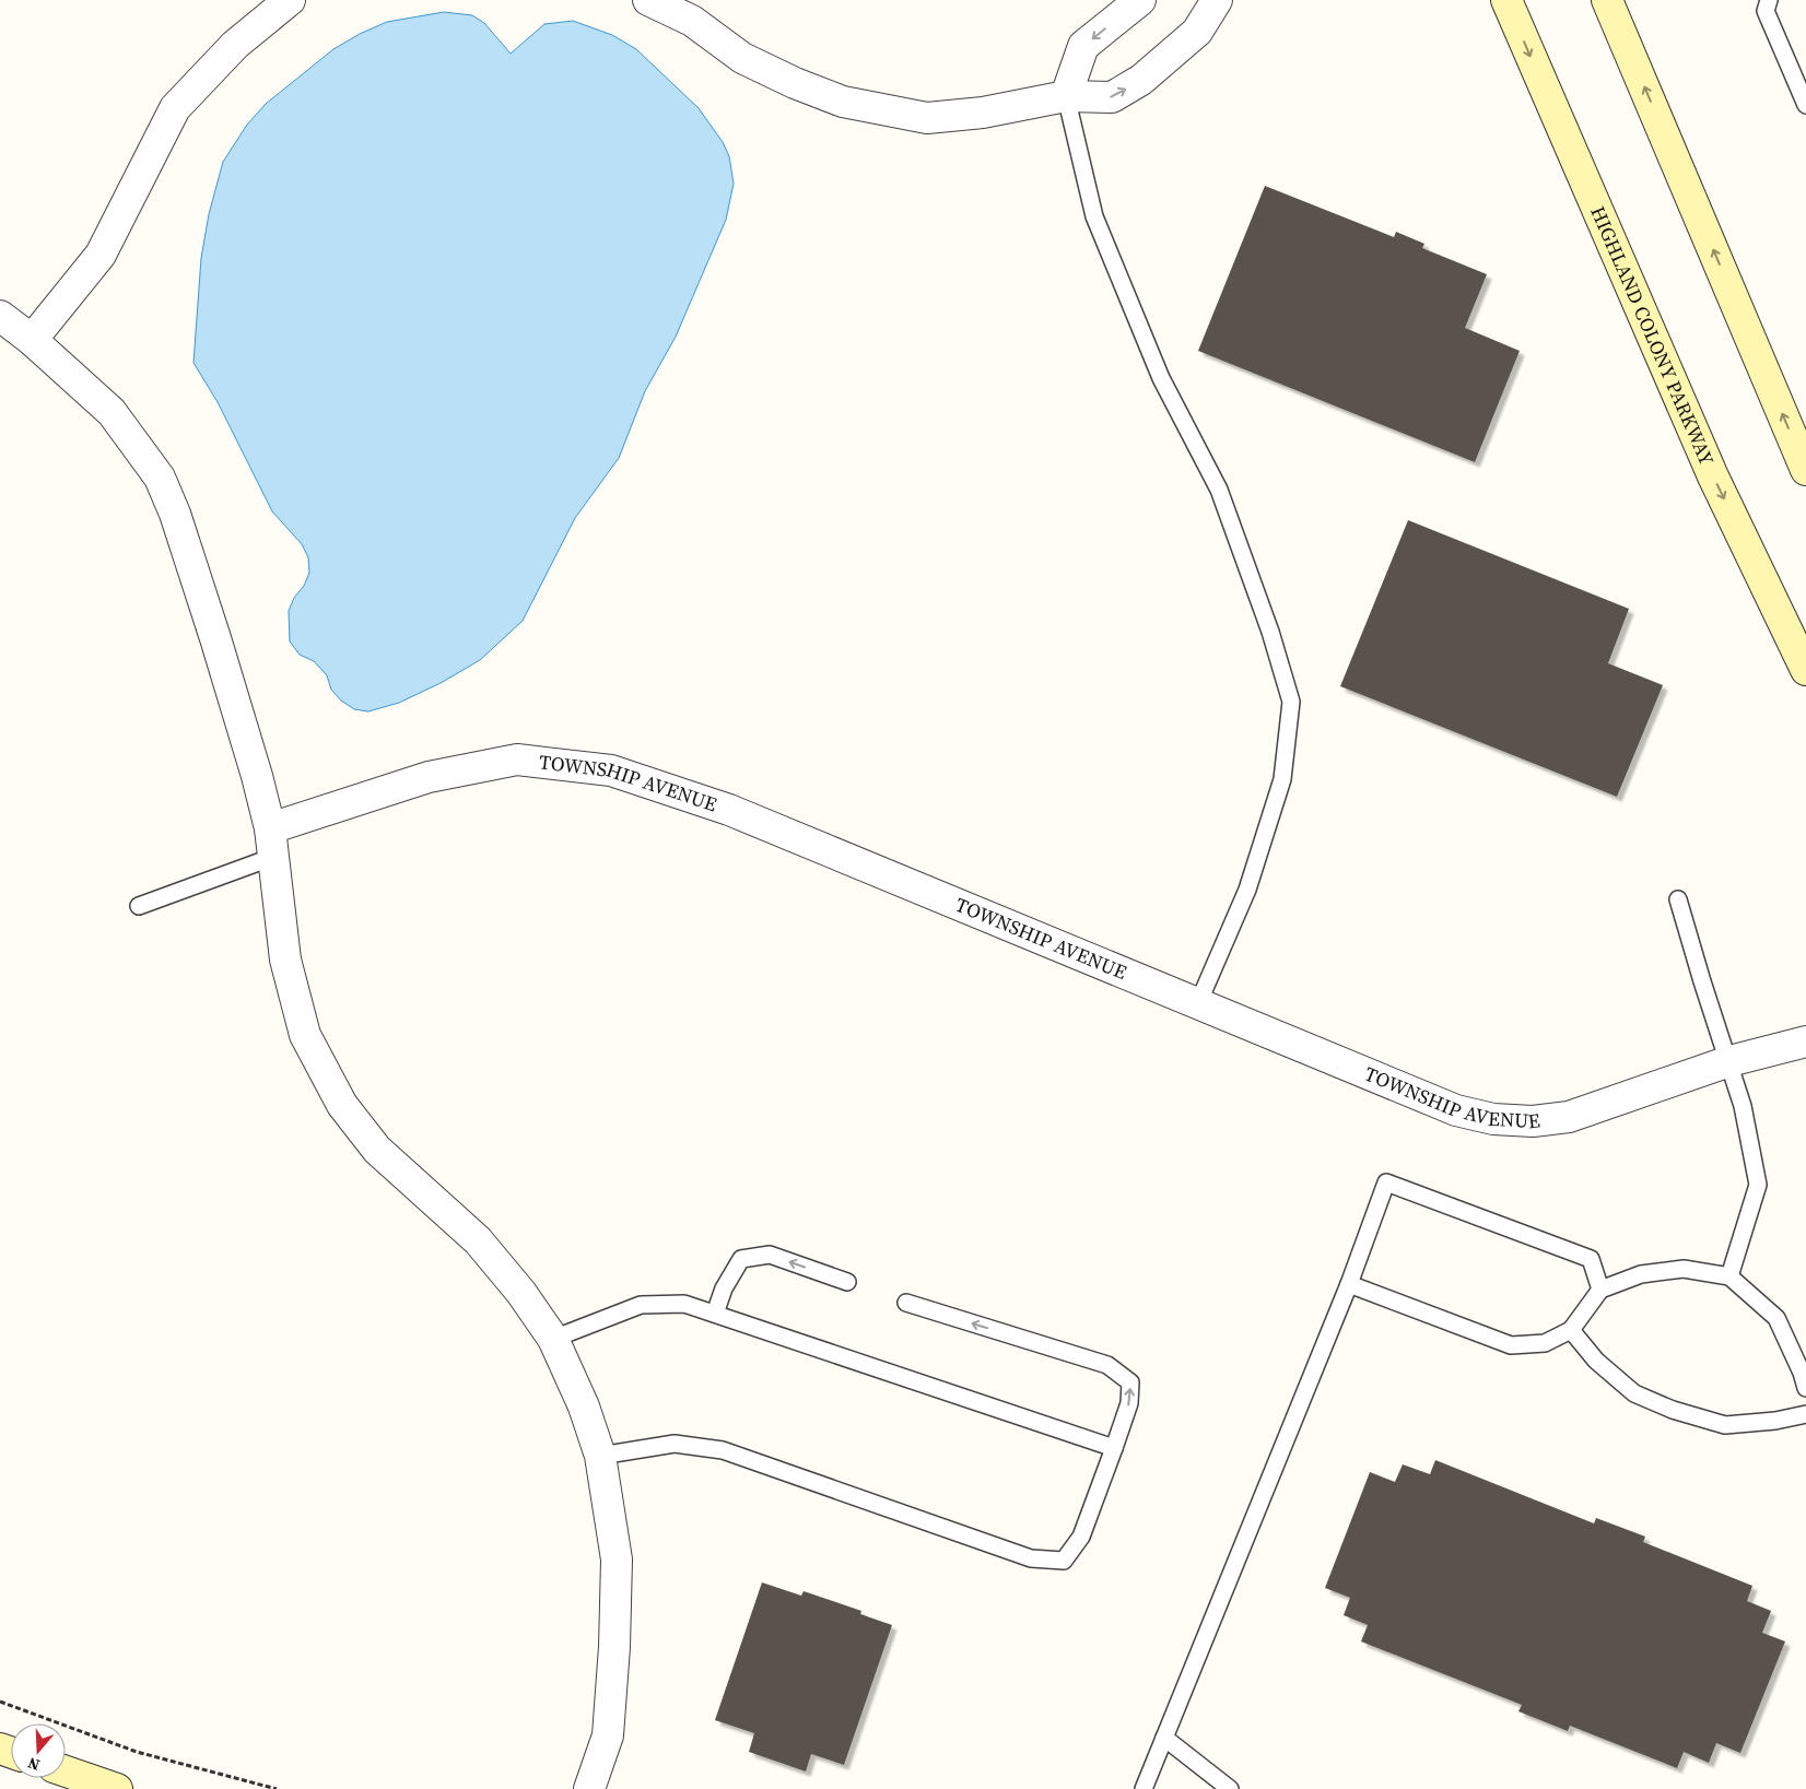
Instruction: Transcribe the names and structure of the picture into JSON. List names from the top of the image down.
{
  "streets": {
    "street": ["HIGHLAND COLONY PARKWAY", "TOWNSHIP AVENUE"]
  },
  "north": "bottom"
}
